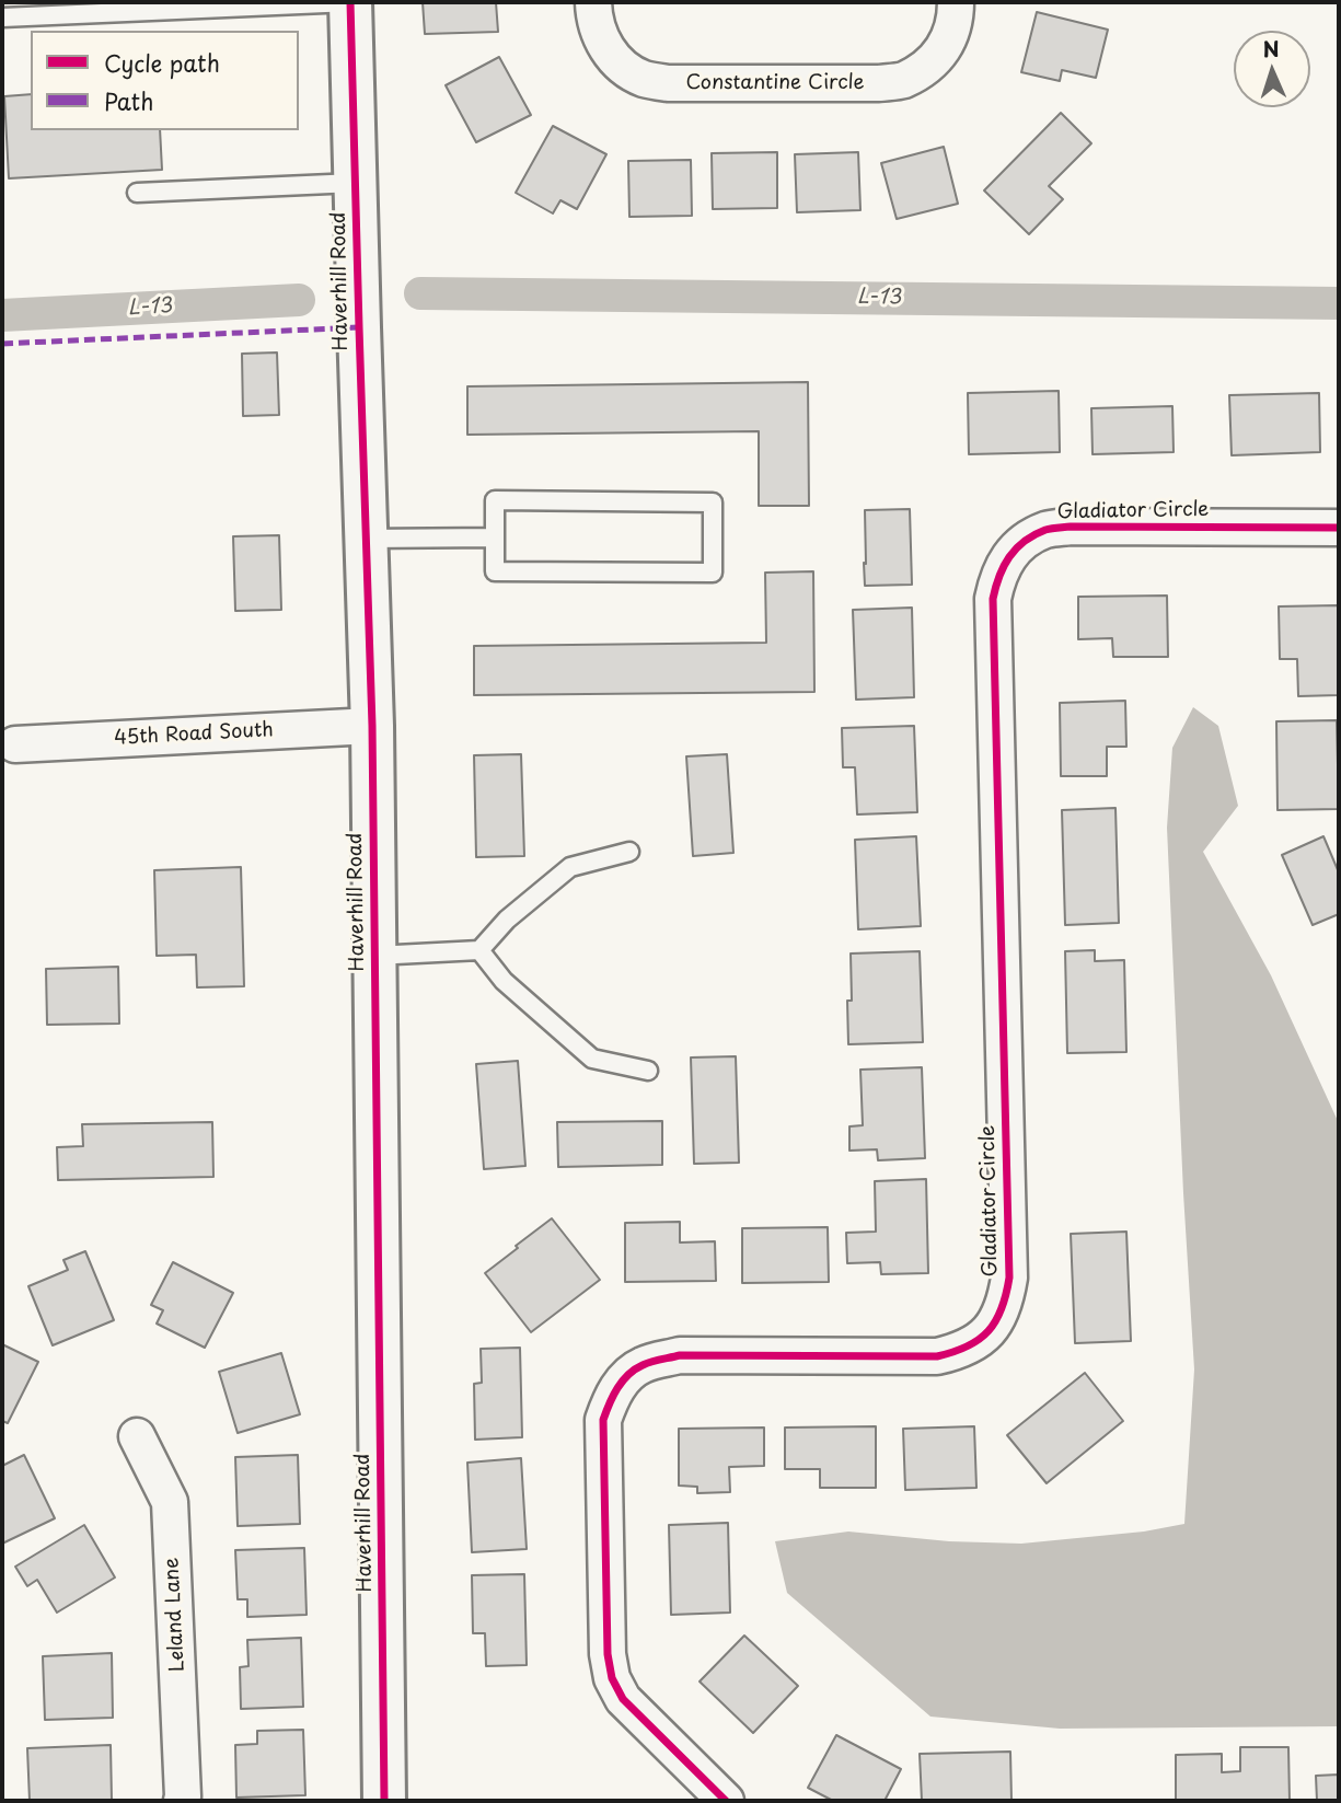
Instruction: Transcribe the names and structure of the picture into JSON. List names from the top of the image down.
{
  "streets": {
    "street": [
      "Constantine Circle",
      "Haverhill Road",
      "Gladiator Circle",
      "45th Road South",
      "Leland Lane"
    ]
  },
  "crossings": [
    ["Haverhill Road", "45th Road South"]
  ],
  "water": ["L-13"],
  "legend": ["Cycle path", "Path"],
  "north": "top"
}
